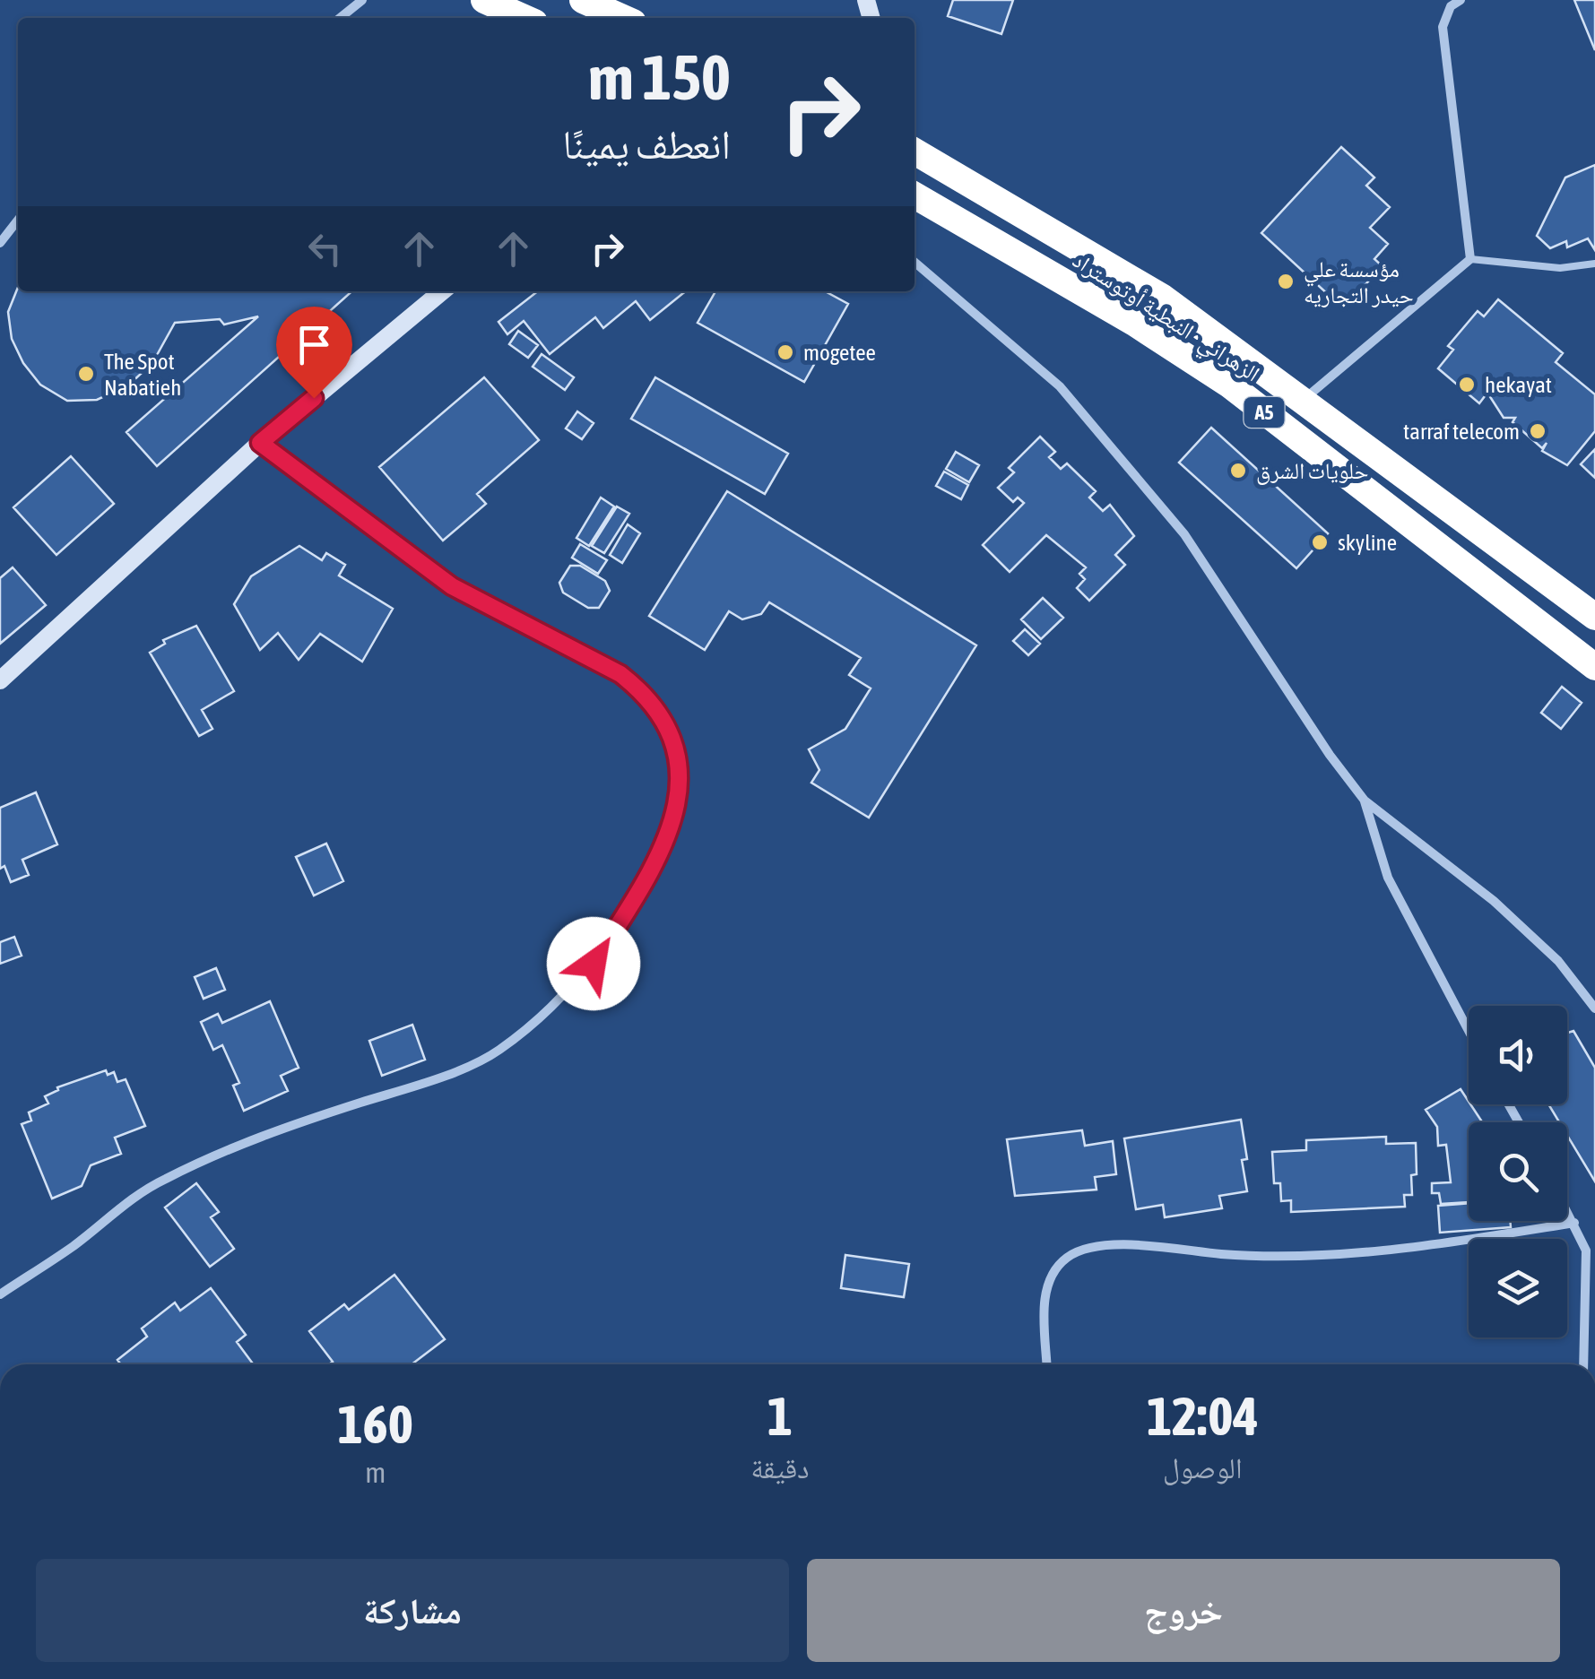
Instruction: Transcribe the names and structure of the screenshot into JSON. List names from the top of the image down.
{
  "streets": {
    "highway": ["الزهراني - النبطية أوتوستراد", "A5"]
  },
  "places": [
    "مؤسسة علي حيدر التجاريه",
    "mogetee",
    "The Spot Nabatieh",
    "hekayat",
    "tarraf telecom",
    "حلويات الشرق",
    "skyline"
  ],
  "page": {
    "turn": ["150 m", "انعطف يمينًا"],
    "eta": [
      "12:04",
      "الوصول",
      "1",
      "دقيقة",
      "160",
      "m"
    ],
    "buttons": ["خروج", "مشاركة"]
  }
}
